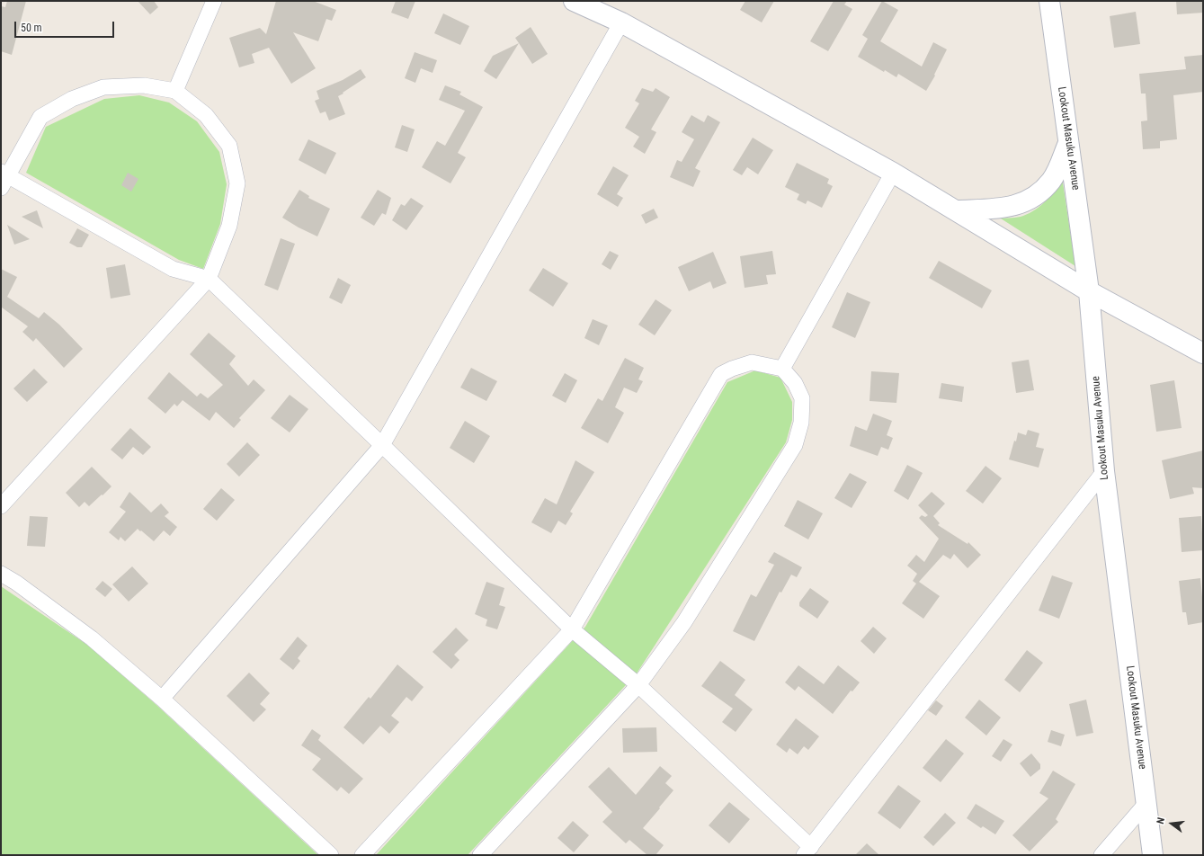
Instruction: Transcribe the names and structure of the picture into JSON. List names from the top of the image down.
{
  "streets": {
    "street": ["Lookout Masuku Avenue"]
  },
  "scale_bar": "50 m",
  "north": "left"
}
